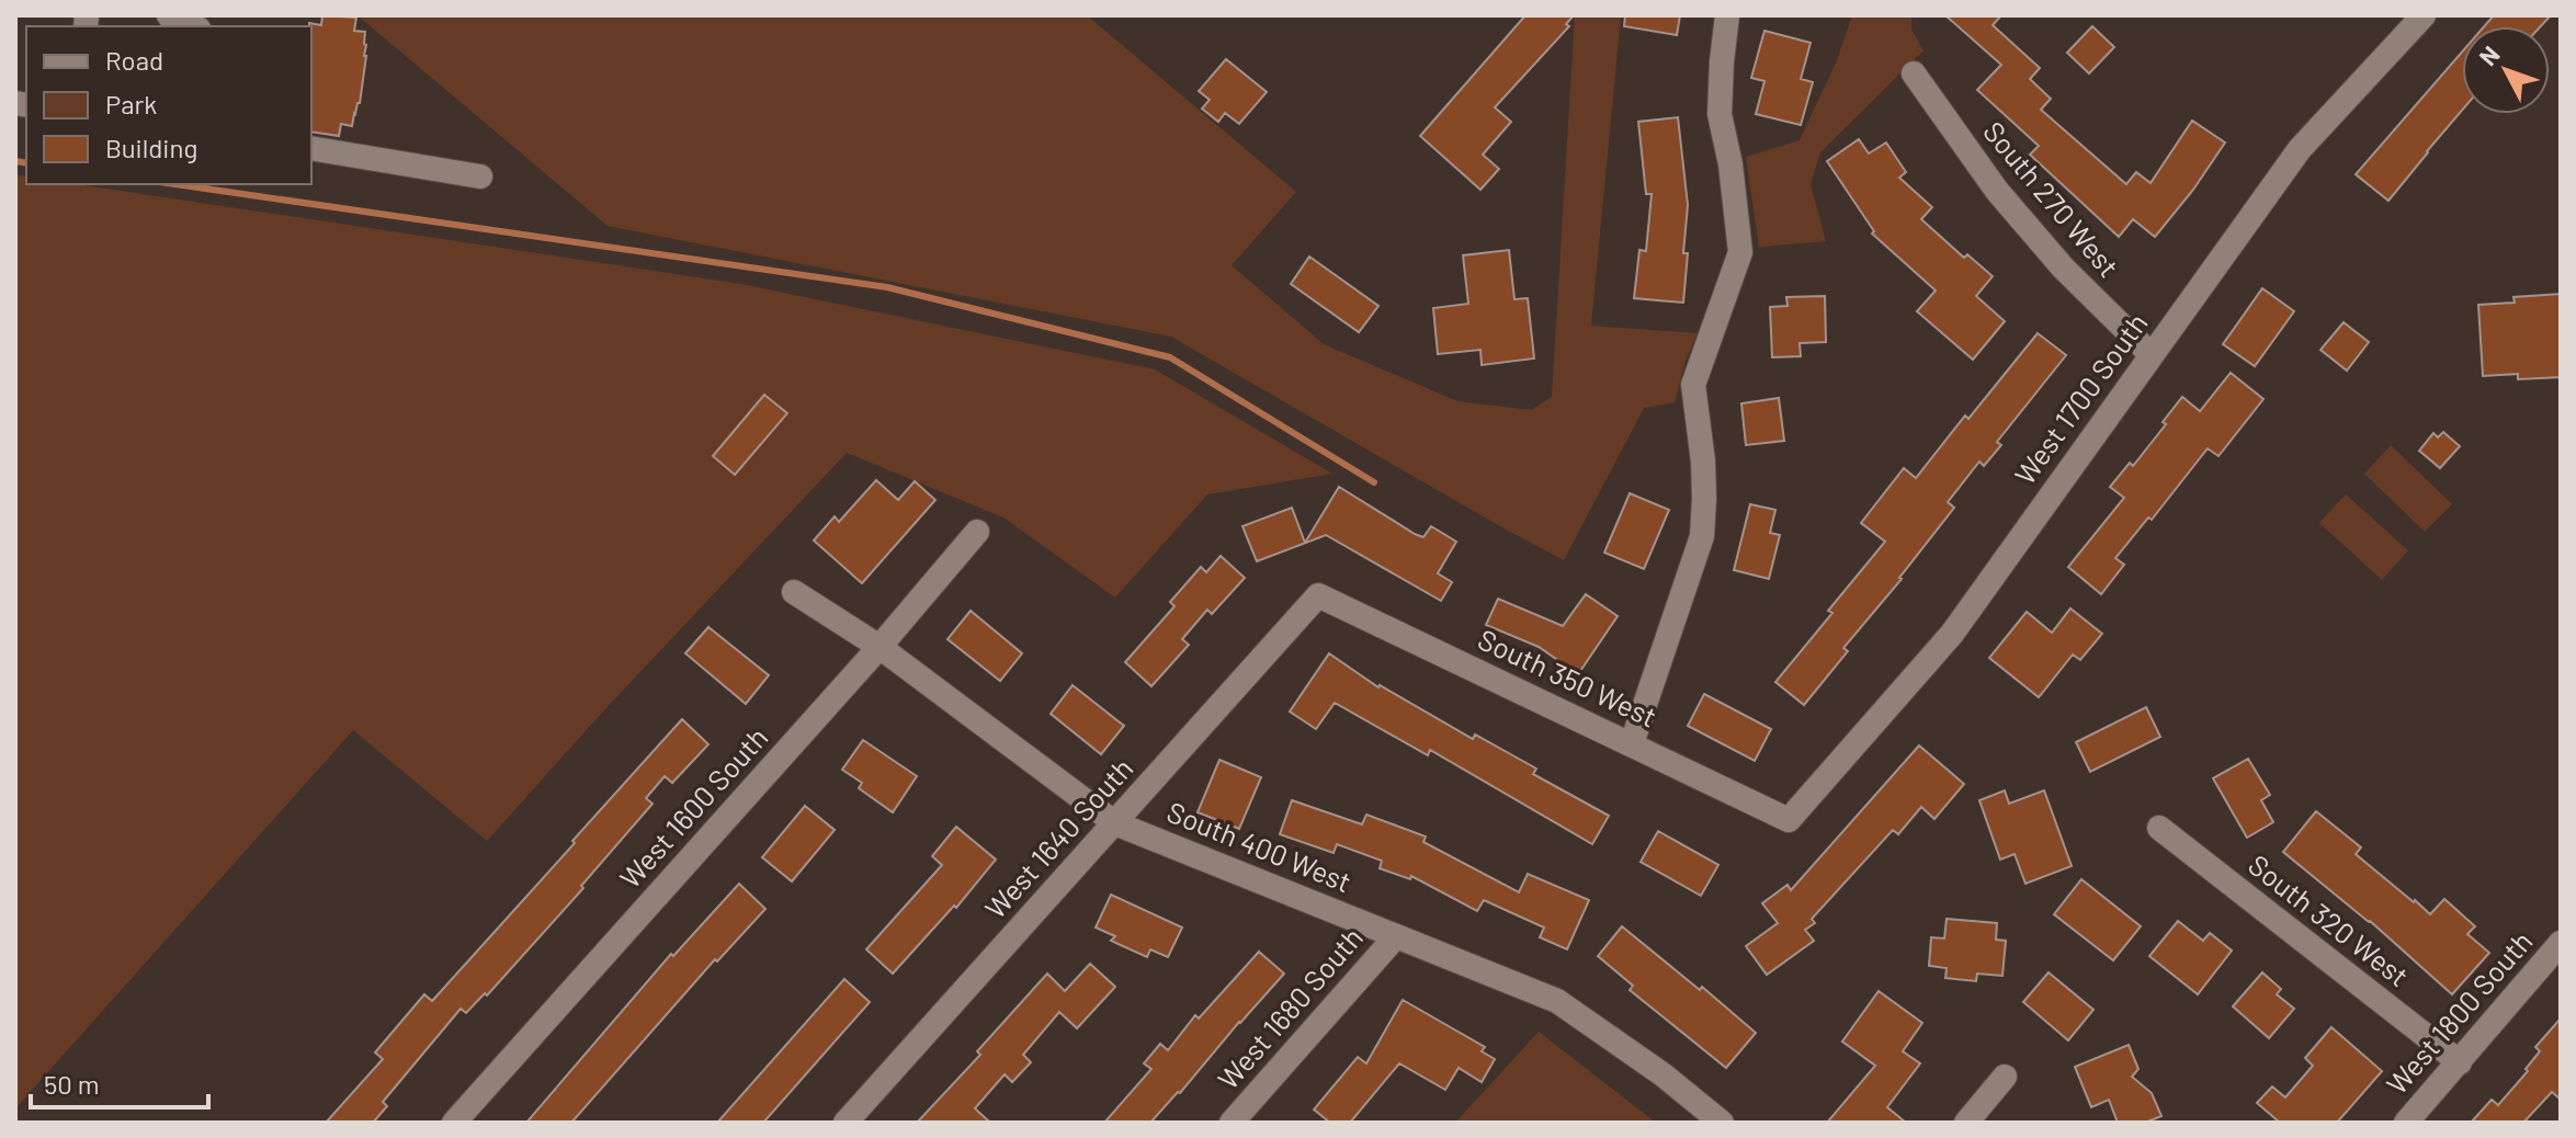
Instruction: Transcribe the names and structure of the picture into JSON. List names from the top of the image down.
{
  "streets": {
    "street": [
      "South 270 West",
      "West 1700 South",
      "South 350 West",
      "West 1600 South",
      "West 1640 South",
      "South 400 West",
      "South 320 West",
      "West 1680 South",
      "West 1800 South"
    ]
  },
  "crossings": [
    ["South 270 West", "West 1700 South"],
    ["West 1700 South", "South 350 West"],
    ["South 350 West", "West 1640 South"],
    ["West 1600 South", "South 400 West"],
    ["West 1640 South", "South 400 West"],
    ["South 400 West", "West 1680 South"],
    ["South 320 West", "West 1800 South"]
  ],
  "legend": ["Road", "Park", "Building"],
  "scale_bar": "50 m",
  "north": "top left"
}
